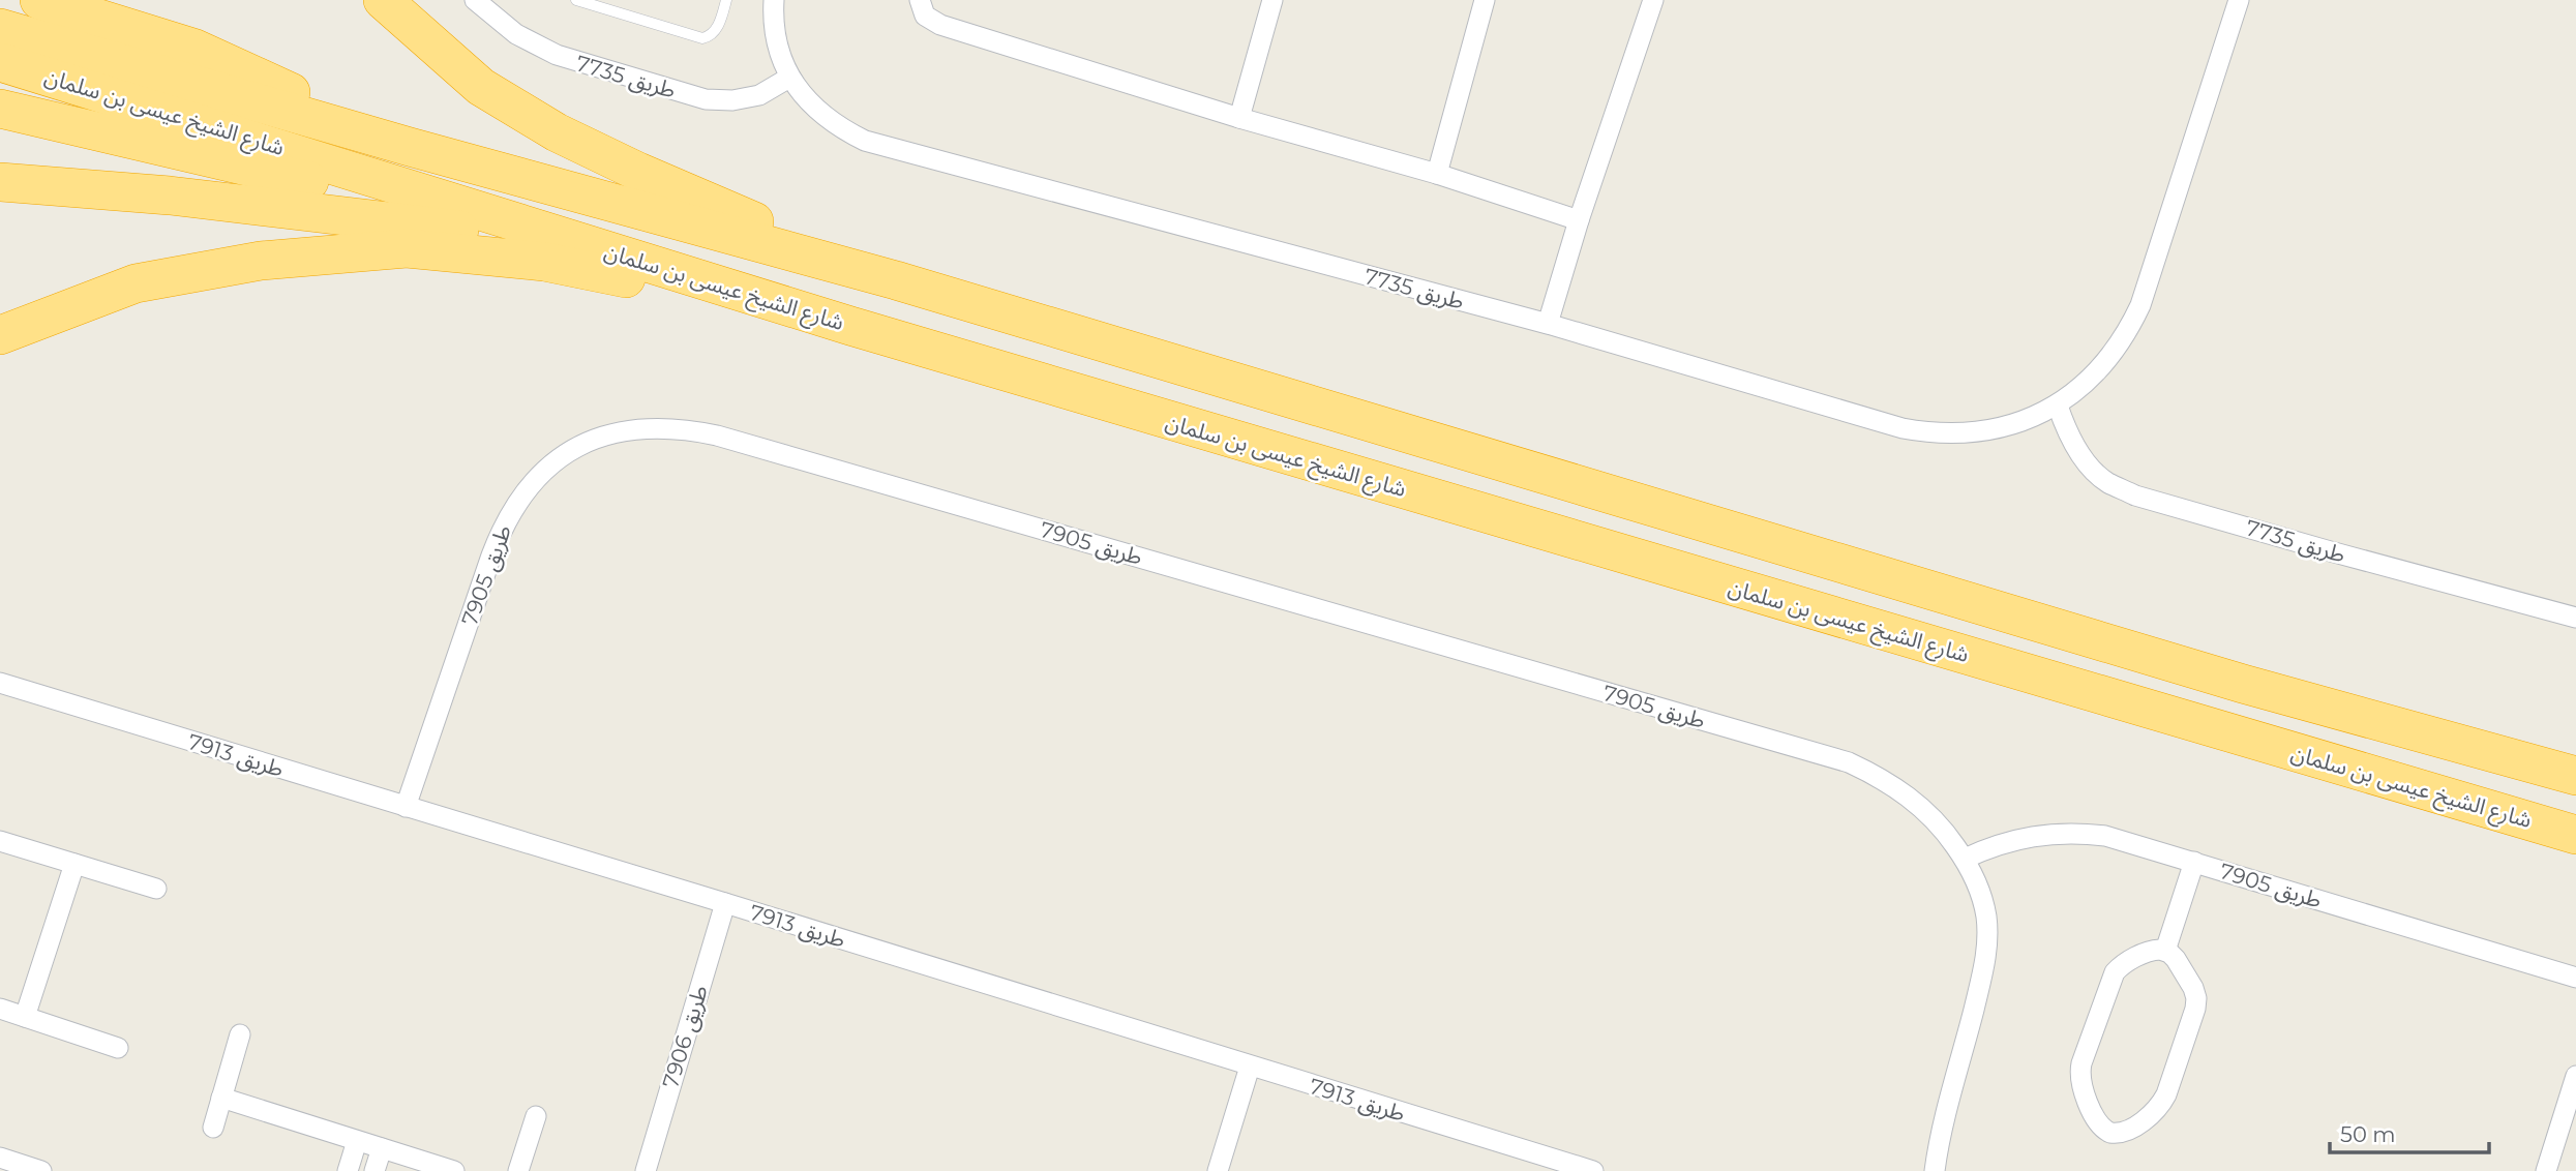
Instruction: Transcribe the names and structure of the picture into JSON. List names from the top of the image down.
{
  "streets": {
    "highway": ["شارع الشيخ عيسى بن سلمان"],
    "street": [
      "طريق 7735",
      "طريق 7905",
      "طريق 7913",
      "طريق 7906"
    ]
  },
  "crossings": [
    ["طريق 7905", "طريق 7913"],
    ["طريق 7913", "طريق 7906"]
  ],
  "scale_bar": "50 m"
}
